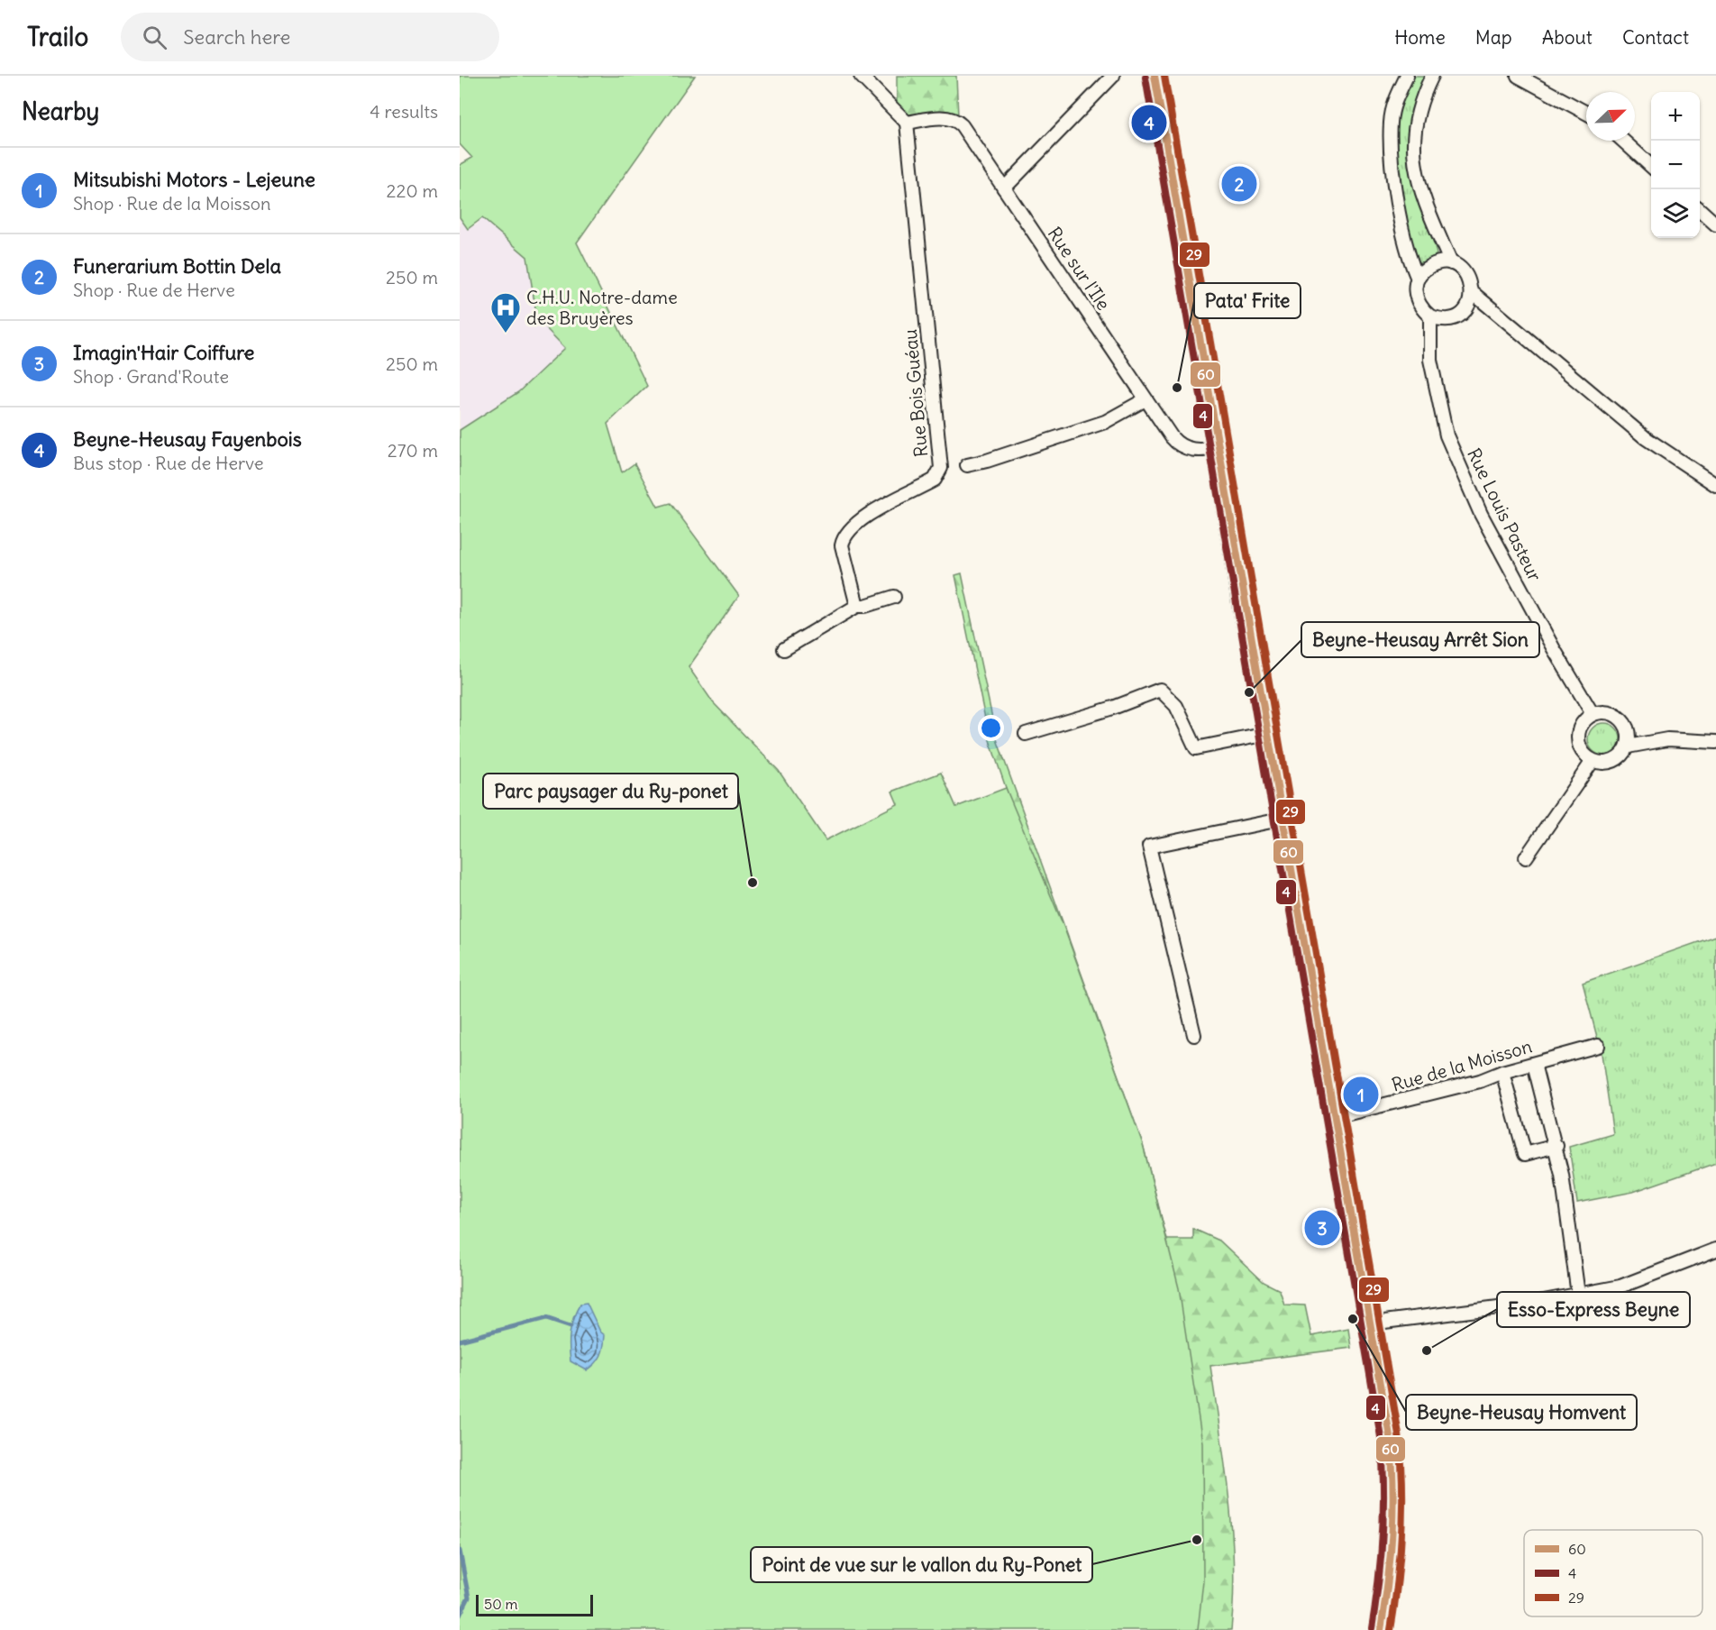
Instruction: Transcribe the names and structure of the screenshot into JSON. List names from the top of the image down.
{
  "streets": {
    "street": [
      "Rue sur l'Ile",
      "Rue Bois Guéau",
      "Rue Louis Pasteur",
      "Rue de la Moisson"
    ]
  },
  "crossings": [
    ["Rue sur l'Ile", "Rue Bois Guéau"]
  ],
  "places": {
    "hospital": ["C.H.U. Notre-dame des Bruyères"],
    "other": [
      "Pata' Frite",
      "Beyne-Heusay Arrêt Sion",
      "Parc paysager du Ry-ponet",
      "Beyne-Heusay Homvent",
      "Esso-Express Beyne",
      "Point de vue sur le vallon du Ry-Ponet"
    ]
  },
  "lines": ["transit line 60", "transit line 29", "transit line 4"],
  "legend": ["60", "4", "29"],
  "scale_bar": "50 m",
  "north": "top right",
  "page": {
    "header": "Trailo",
    "search": "Search here",
    "nav": [
      "Home",
      "Map",
      "About",
      "Contact"
    ],
    "heading": ["Nearby", "4 results"],
    "map_buttons": ["+", "−"],
    "pins": [
      "4",
      "2",
      "1",
      "3"
    ],
    "list": [
      {
        "mark": "1",
        "name": "Mitsubishi Motors - Lejeune",
        "note": "Shop · Rue de la Moisson",
        "value": "220 m"
      },
      {
        "mark": "2",
        "name": "Funerarium Bottin Dela",
        "note": "Shop · Rue de Herve",
        "value": "250 m"
      },
      {
        "mark": "3",
        "name": "Imagin'Hair Coiffure",
        "note": "Shop · Grand'Route",
        "value": "250 m"
      },
      {
        "mark": "4",
        "name": "Beyne-Heusay Fayenbois",
        "note": "Bus stop · Rue de Herve",
        "value": "270 m"
      }
    ],
    "scale": "50 m"
  }
}
